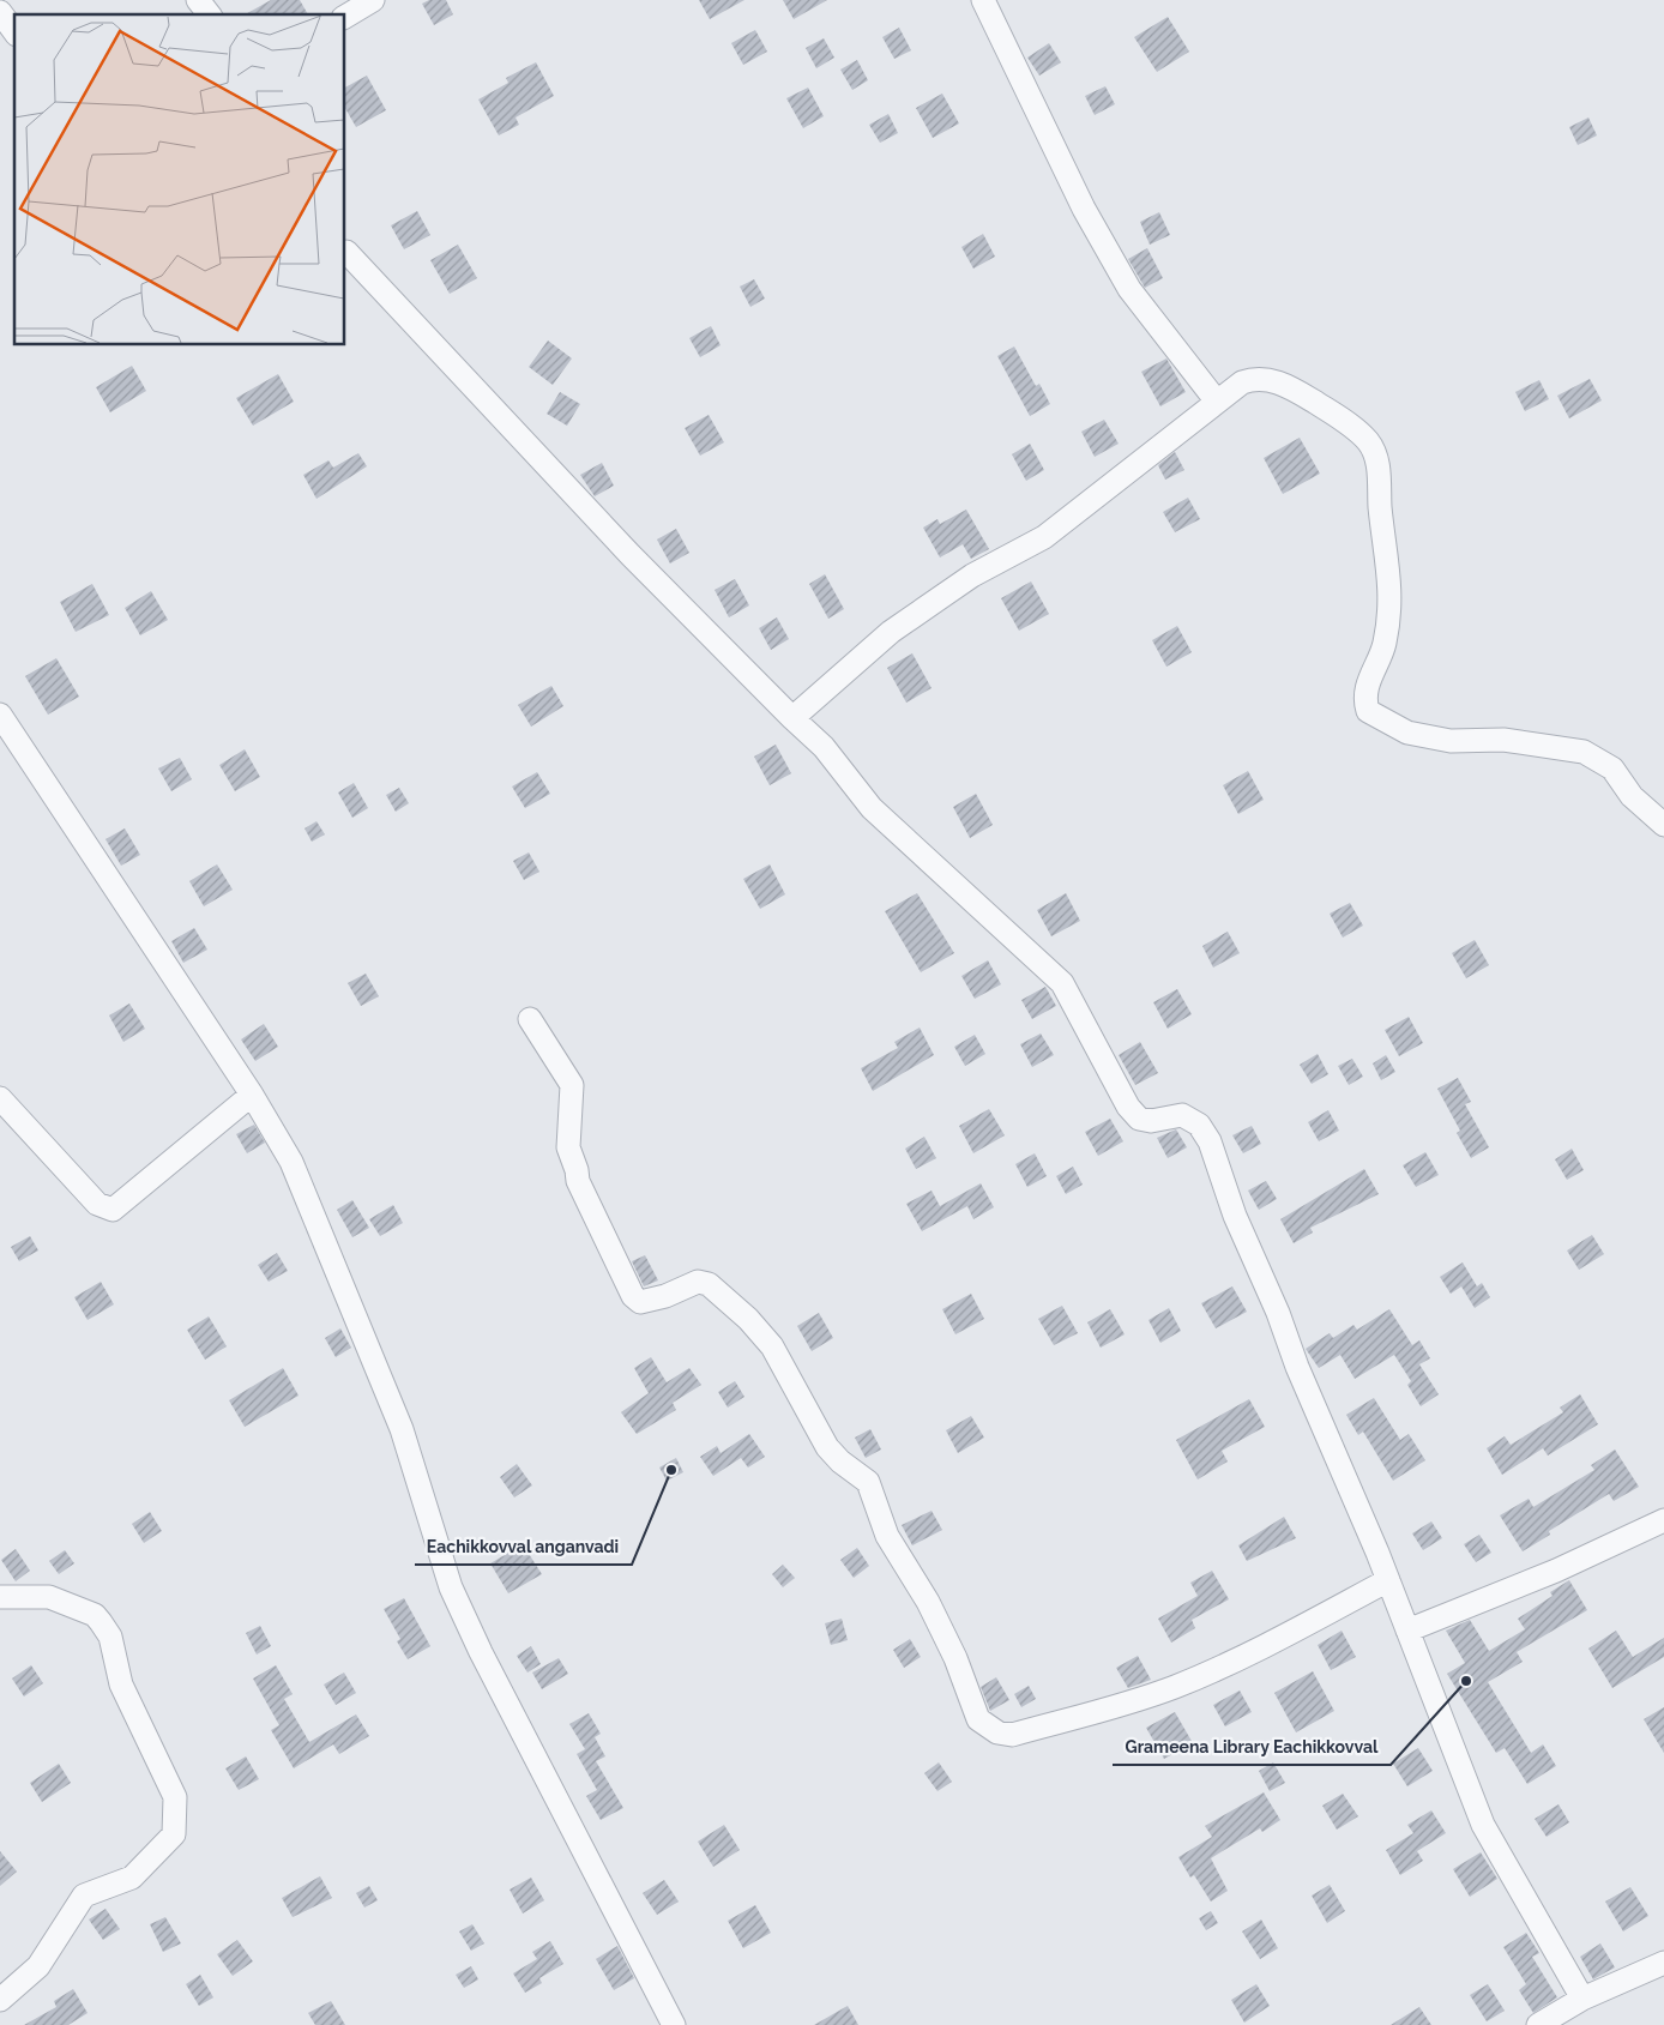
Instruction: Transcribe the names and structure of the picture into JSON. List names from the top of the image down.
{
  "places": ["Eachikkovval anganvadi", "Grameena Library Eachikkovval"]
}
